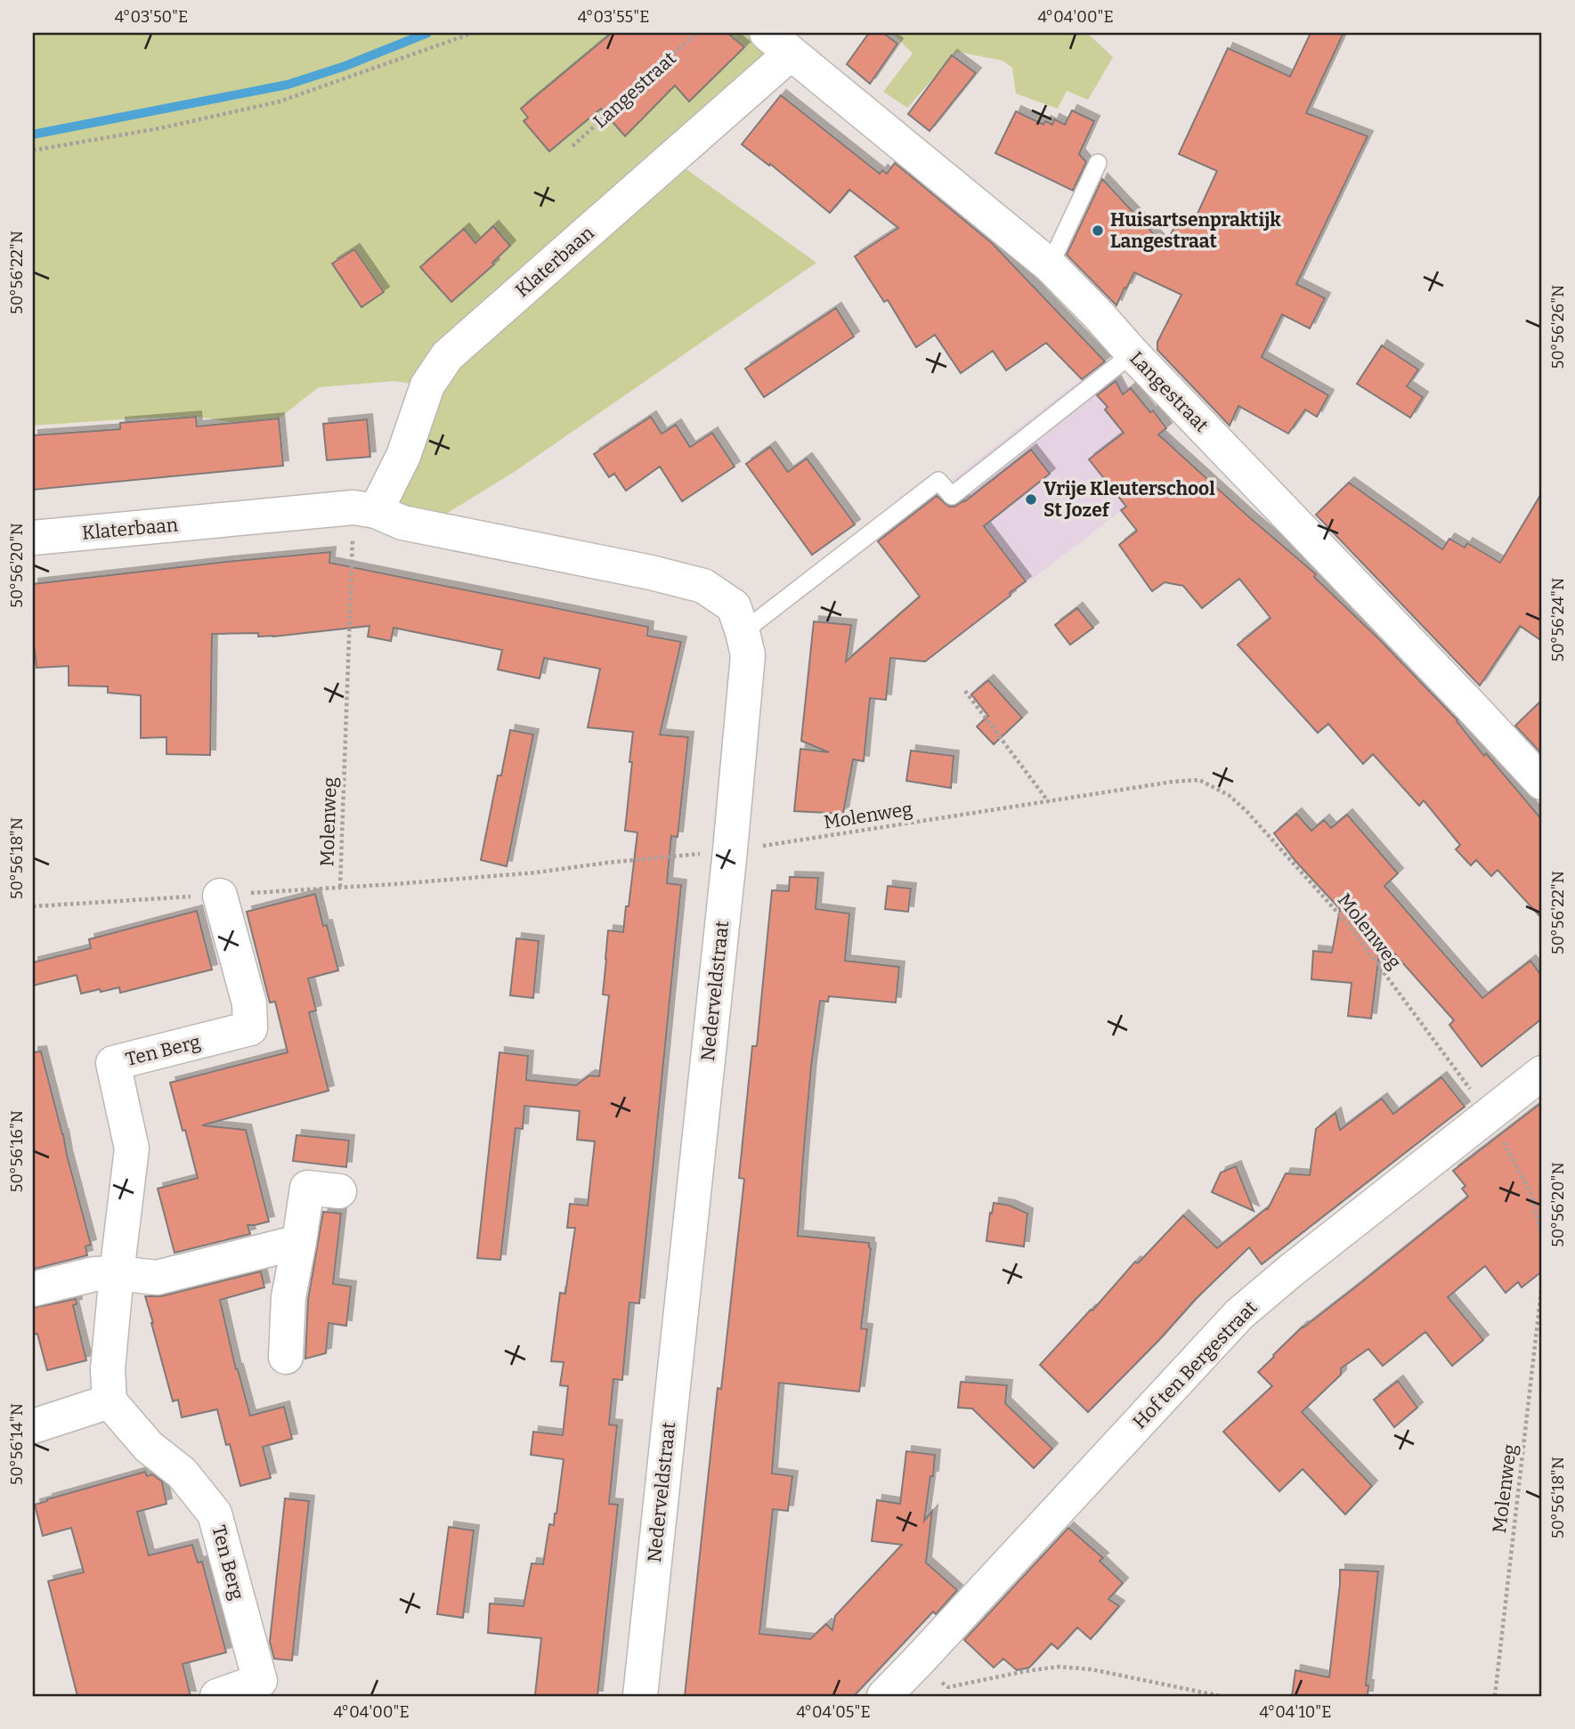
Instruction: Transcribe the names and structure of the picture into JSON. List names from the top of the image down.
{
  "streets": {
    "street": [
      "Langestraat",
      "Klaterbaan",
      "Nederveldstraat",
      "Ten Berg",
      "Hof ten Bergestraat"
    ],
    "path": ["Molenweg"]
  },
  "crossings": [
    ["Langestraat", "Klaterbaan"],
    ["Klaterbaan", "Molenweg"],
    ["Klaterbaan", "Nederveldstraat"],
    ["Molenweg", "Nederveldstraat"],
    ["Molenweg", "Hof ten Bergestraat"]
  ],
  "places": ["Huisartsenpraktijk Langestraat", "Vrije Kleuterschool St Jozef"],
  "coordinates": [
    "4°03'50\"E",
    "4°03'55\"E",
    "4°04'00\"E",
    "50°56'22\"N",
    "50°56'26\"N",
    "50°56'20\"N",
    "50°56'24\"N",
    "50°56'18\"N",
    "50°56'16\"N",
    "50°56'14\"N",
    "4°04'05\"E",
    "4°04'10\"E"
  ]
}
